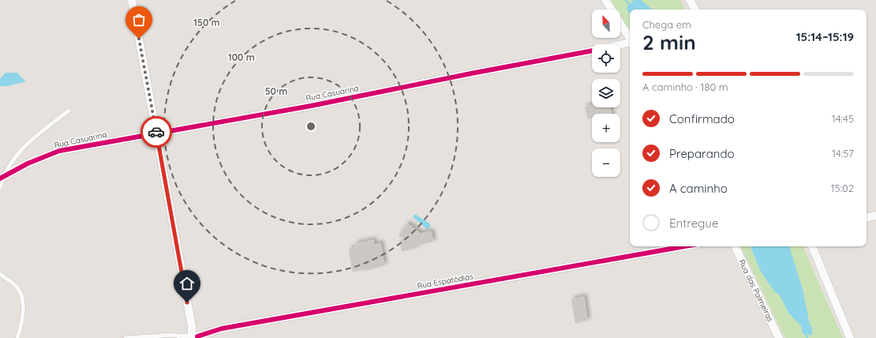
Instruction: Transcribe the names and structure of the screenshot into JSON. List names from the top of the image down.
{
  "streets": {
    "street": ["Rua Casuarina", "Rua Espatódias", "Rua das Palmeiras"]
  },
  "north": "top left",
  "page": {
    "map_buttons": ["+", "−"],
    "heading": ["2 min", "Chega em", "15:14–15:19"],
    "bar": "A caminho · 180 m",
    "list": [
      ["Confirmado", "14:45"],
      ["Preparando", "14:57"],
      ["A caminho", "15:02"],
      "Entregue"
    ]
  },
  "rings": ["150 m", "100 m", "50 m"]
}
